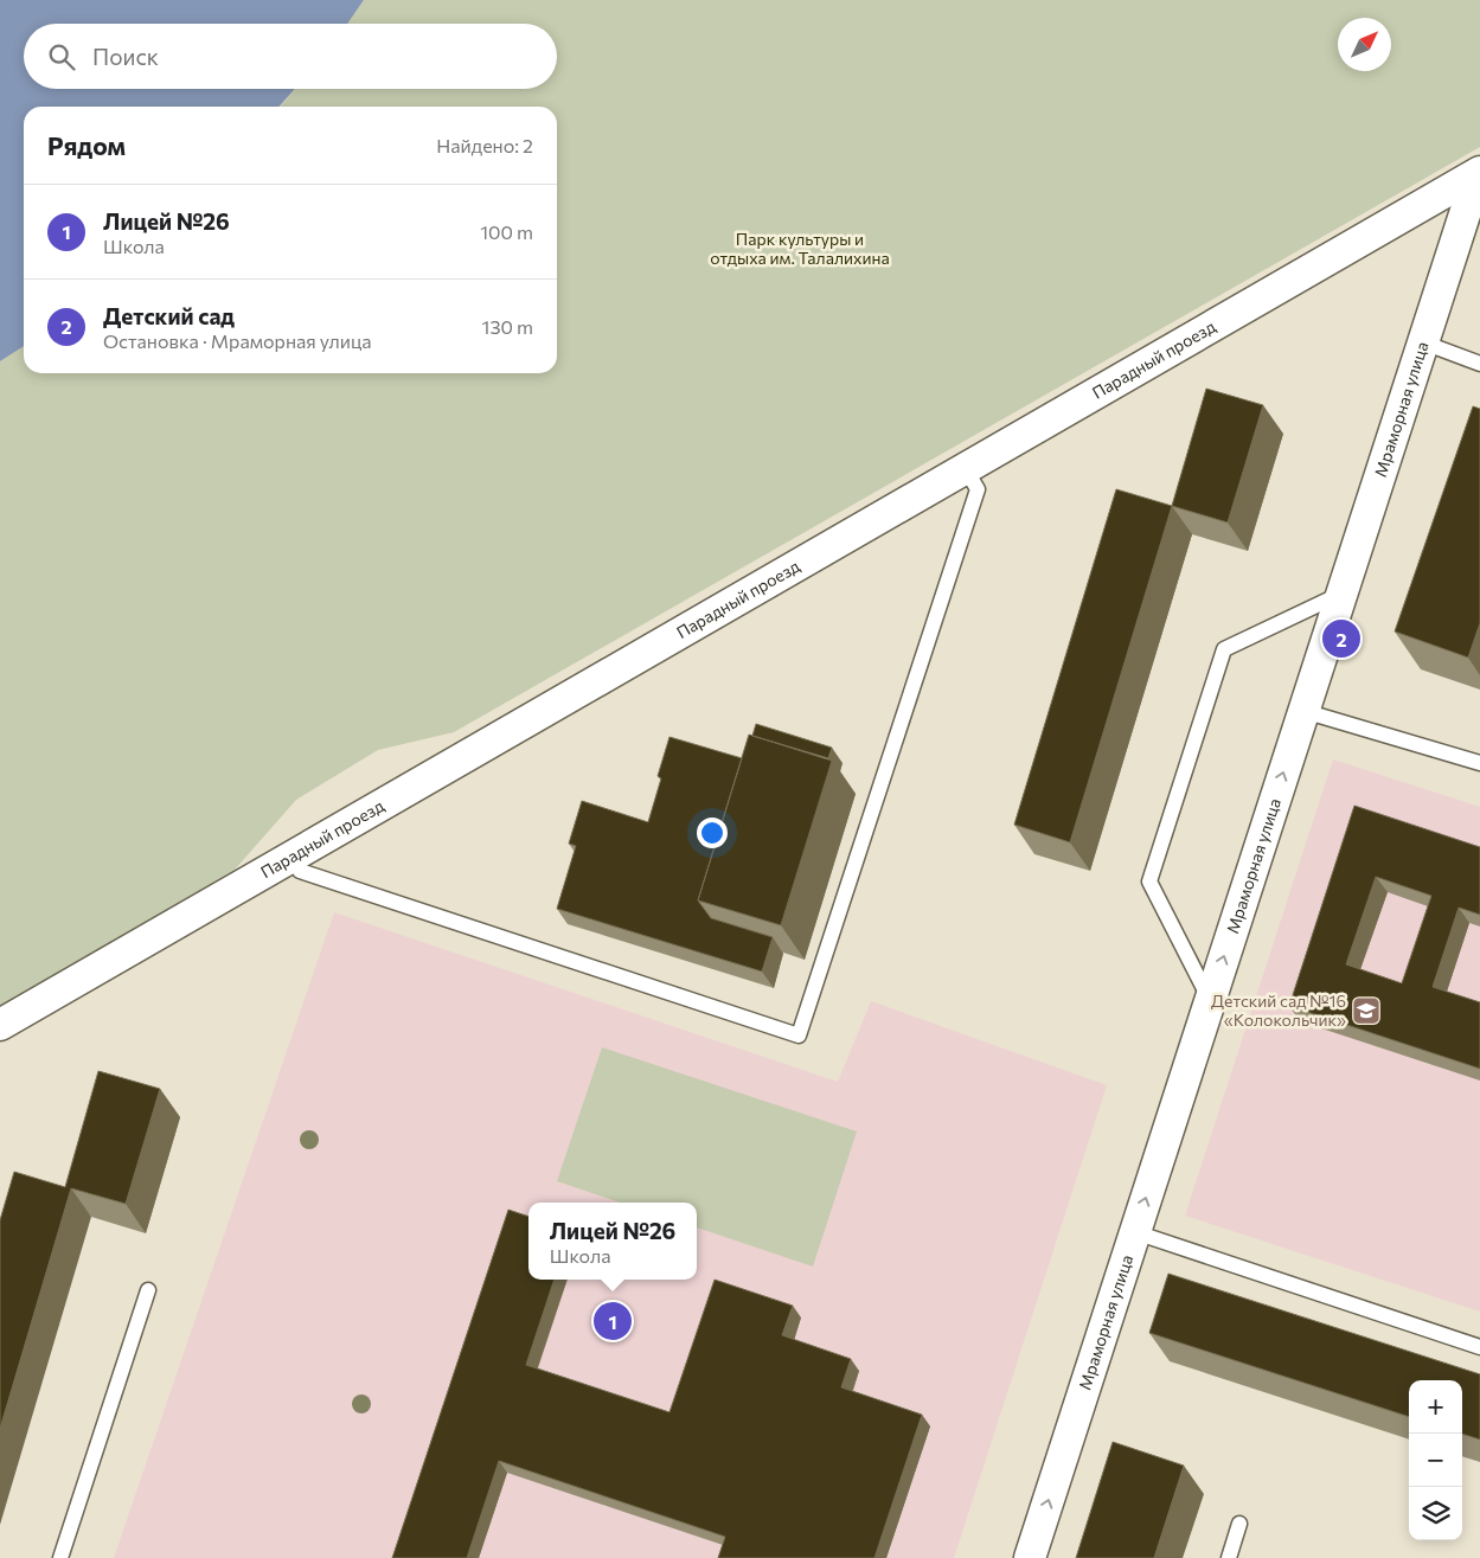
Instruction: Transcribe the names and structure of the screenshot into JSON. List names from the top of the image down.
{
  "streets": {
    "street": ["Парадный проезд", "Мраморная улица"]
  },
  "crossings": [
    ["Парадный проезд", "Мраморная улица"]
  ],
  "one_way": ["Мраморная улица"],
  "parks": ["Парк культуры и отдыха им. Талалихина"],
  "places": {
    "school or university": ["Детский сад №16 «Колокольчик»"]
  },
  "north": "top right",
  "page": {
    "search": "Поиск",
    "heading": ["Рядом", "Найдено: 2"],
    "list": [
      {
        "mark": "1",
        "name": "Лицей №26",
        "note": "Школа",
        "value": "100 m"
      },
      {
        "mark": "2",
        "name": "Детский сад",
        "note": "Остановка · Мраморная улица",
        "value": "130 m"
      }
    ],
    "pins": ["2", "1"],
    "popup": ["Лицей №26", "Школа"],
    "map_buttons": ["+", "−"]
  }
}
